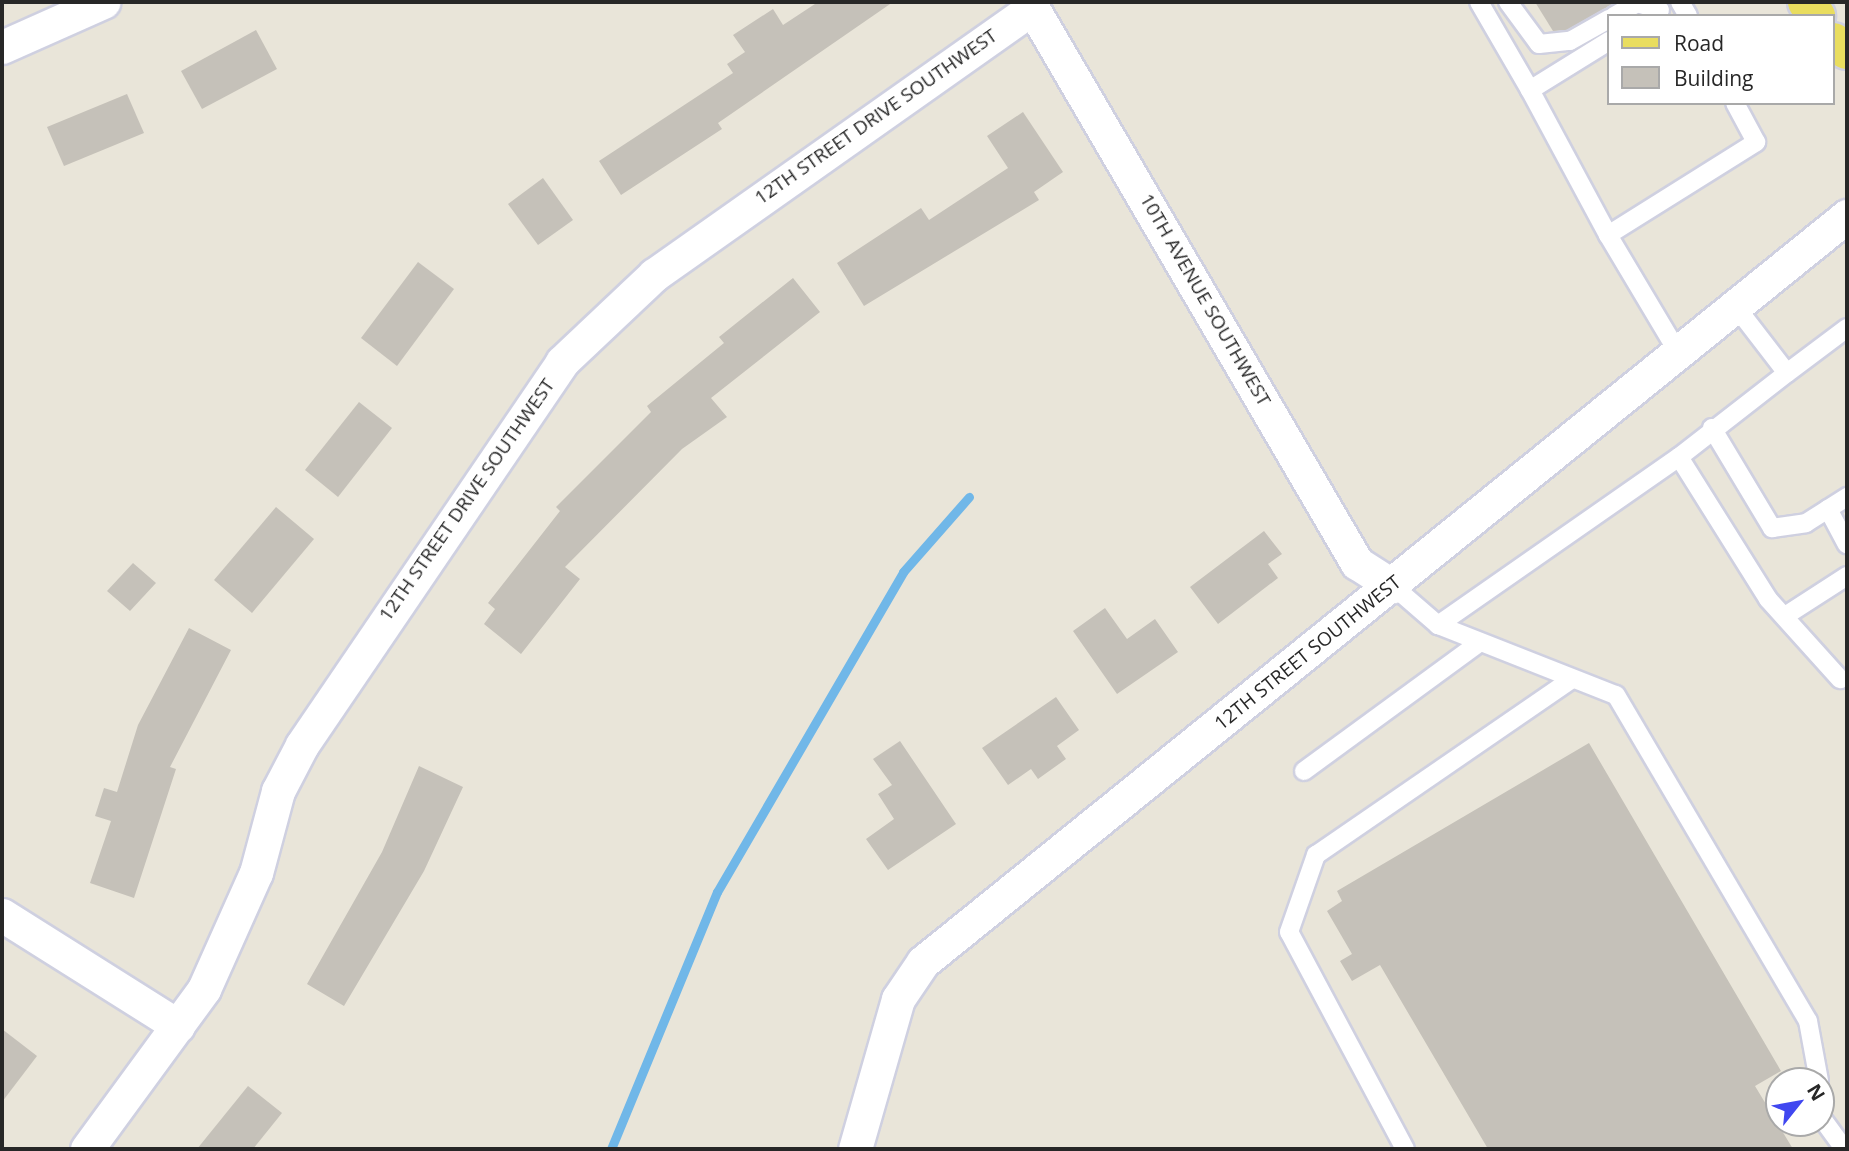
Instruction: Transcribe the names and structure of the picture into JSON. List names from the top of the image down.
{
  "streets": {
    "street": ["12TH STREET DRIVE SOUTHWEST", "10TH AVENUE SOUTHWEST", "12TH STREET SOUTHWEST"]
  },
  "crossings": [
    ["12TH STREET DRIVE SOUTHWEST", "10TH AVENUE SOUTHWEST"],
    ["10TH AVENUE SOUTHWEST", "12TH STREET SOUTHWEST"]
  ],
  "legend": ["Road", "Building"],
  "north": "top right"
}
